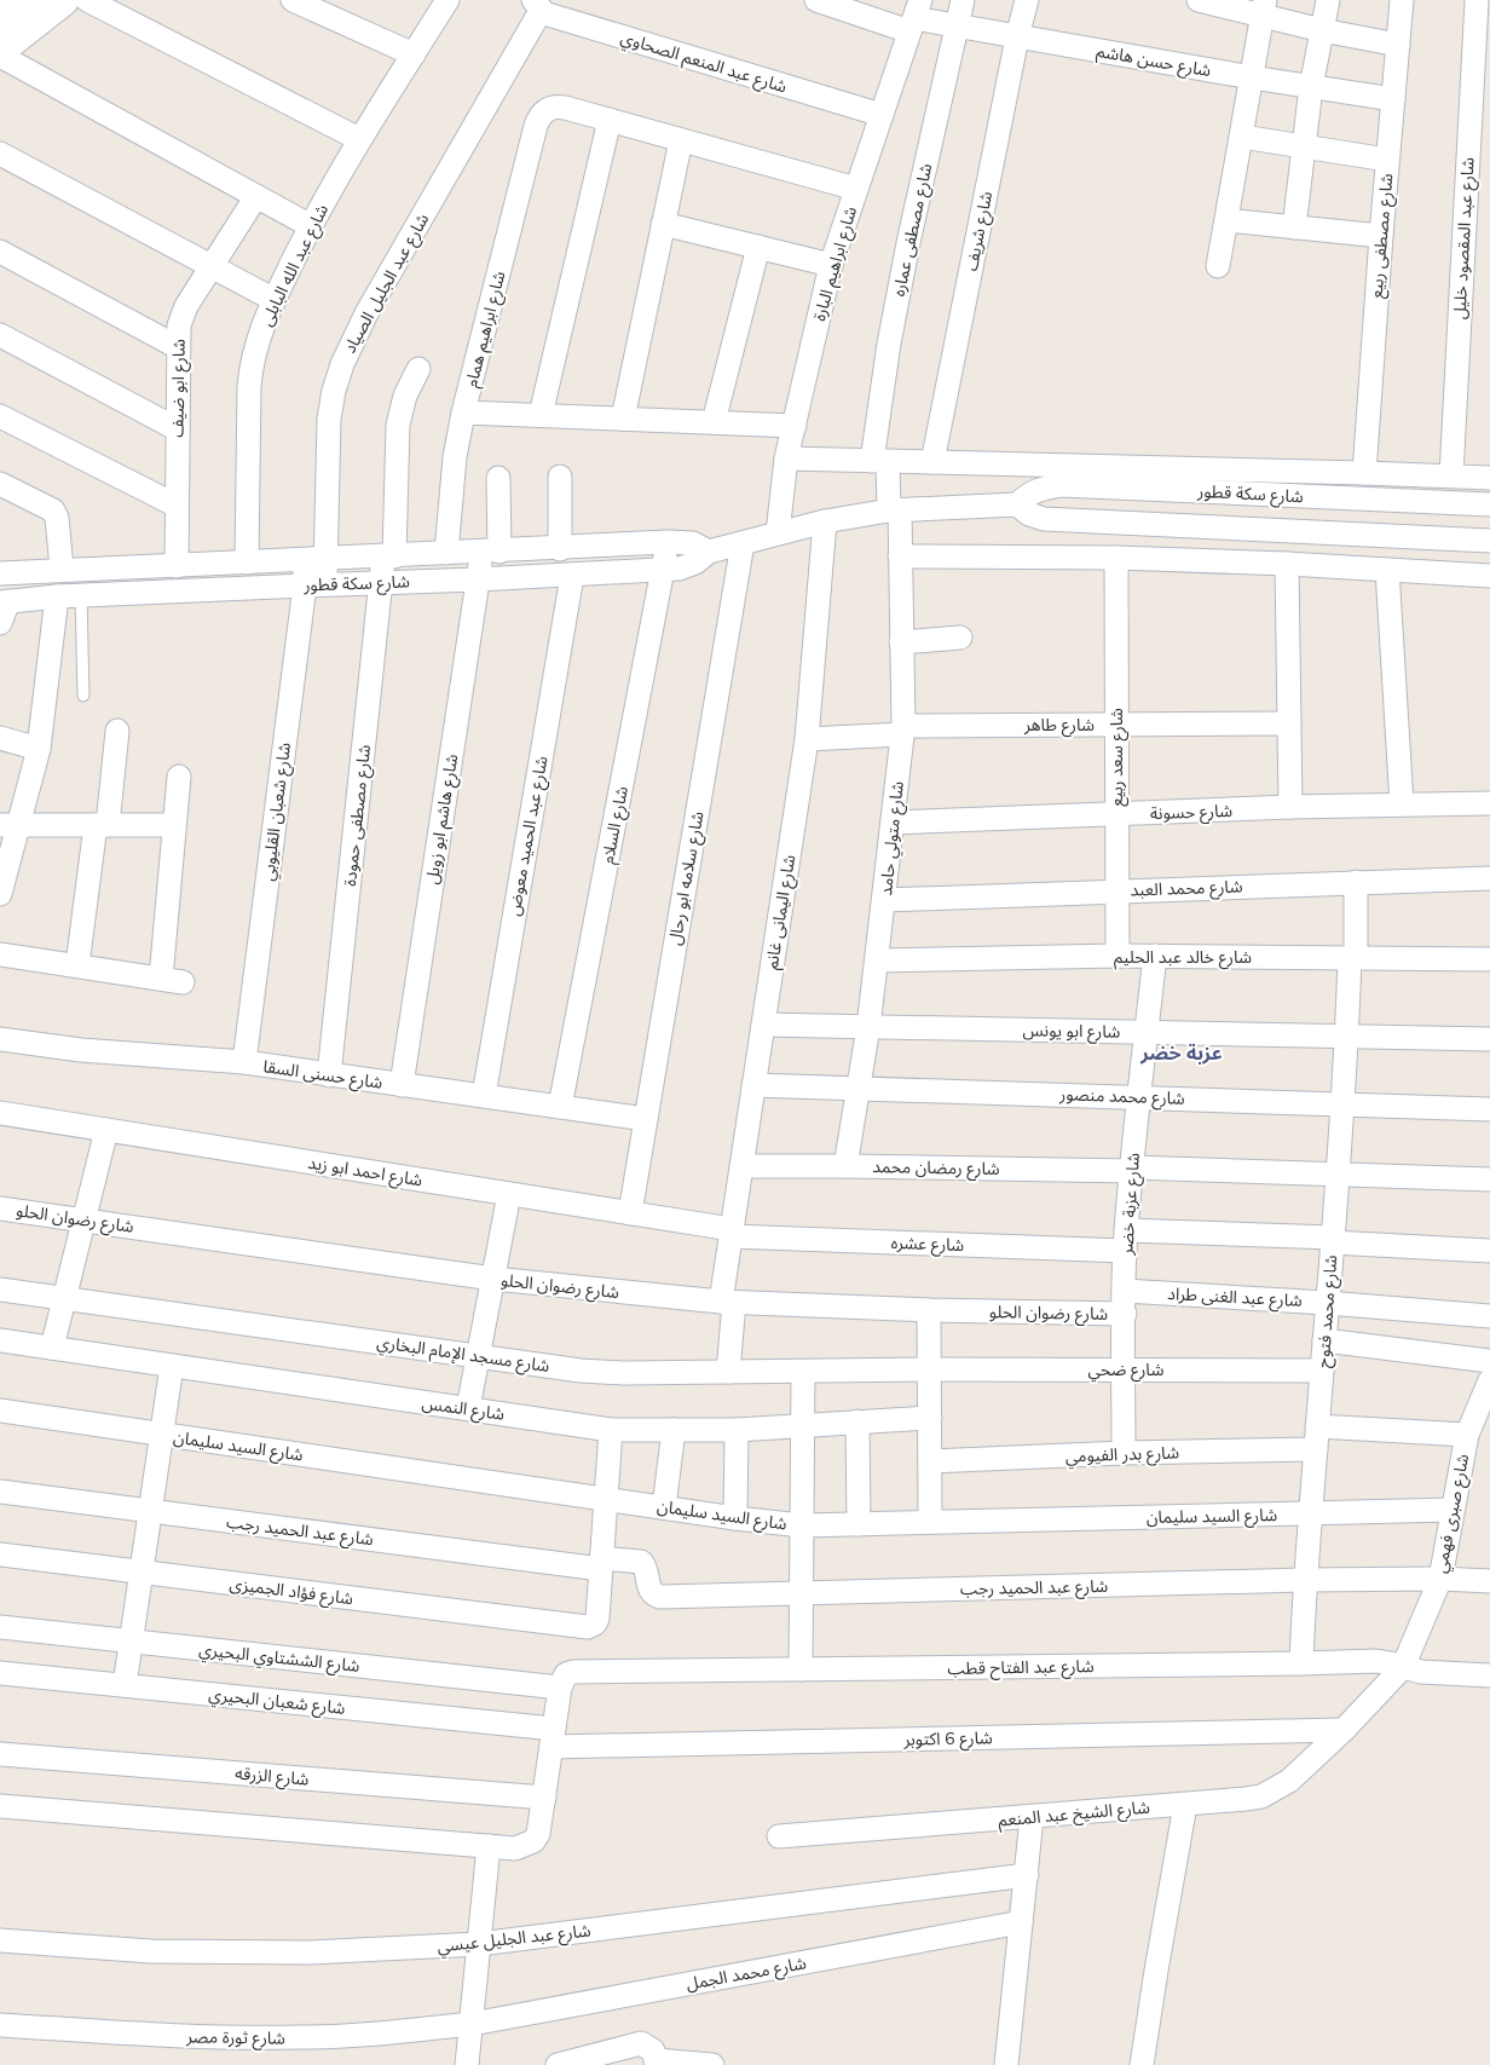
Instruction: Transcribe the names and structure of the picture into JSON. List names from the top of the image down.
{
  "streets": {
    "street": [
      "شارع حسن هاشم",
      "شارع عبد المنعم الصحاوي",
      "شارع مصطفى عماره",
      "شارع شريف",
      "شارع مصطفى ربيع",
      "شارع عبد المقصود خليل",
      "شارع ابراهيم البارة",
      "شارع عبد الله البابلى",
      "شارع عبد الجليل الصياد",
      "شارع ابراهيم همام",
      "شارع ابو ضيف",
      "شارع سكة قطور",
      "شارع طاهر",
      "شارع سعد ربيع",
      "شارع شعبان القليوبي",
      "شارع حسونة",
      "شارع مصطفى حمودة",
      "شارع هاشم ابو زويل",
      "شارع السلام",
      "شارع عبد الحميد معوض",
      "شارع متولي حامد",
      "شارع سلامه ابو رحال",
      "شارع محمد العبد",
      "شارع اليمانى غانم",
      "شارع خالد عبد الحليم",
      "شارع ابو يونس",
      "شارع حسنى السقا",
      "شارع محمد منصور",
      "شارع رمضان محمد",
      "شارع احمد ابو زيد",
      "شارع عزبة خضر",
      "شارع رضوان الحلو",
      "شارع عشره",
      "شارع عبد الغنى طراد",
      "شارع محمد فتوح",
      "شارع مسجد الإمام البخاري",
      "شارع ضحي",
      "شارع النمس",
      "شارع السيد سليمان",
      "شارع بدر الفيومي",
      "شارع صبرى فهمي",
      "شارع عبد الحميد رجب",
      "شارع فؤاد الجميزى",
      "شارع الششتاوي البحيري",
      "شارع عبد الفتاح قطب",
      "شارع شعبان البحيري",
      "شارع 6 اكتوبر",
      "شارع الزرقه",
      "شارع الشيخ عبد المنعم",
      "شارع عبد الجليل عيسي",
      "شارع محمد الجمل",
      "شارع ثورة مصر"
    ]
  },
  "crossings": [
    ["شارع حسن هاشم", "شارع مصطفى عماره"],
    ["شارع حسن هاشم", "شارع شريف"],
    ["شارع حسن هاشم", "شارع مصطفى ربيع"],
    ["شارع حسن هاشم", "شارع ابراهيم البارة"],
    ["شارع عبد المنعم الصحاوي", "شارع ابراهيم البارة"],
    ["شارع عبد المنعم الصحاوي", "شارع عبد الجليل الصياد"],
    ["شارع مصطفى عماره", "شارع سكة قطور"],
    ["شارع مصطفى عماره", "شارع متولي حامد"],
    ["شارع ابراهيم البارة", "شارع سكة قطور"],
    ["شارع عبد الله البابلى", "شارع سكة قطور"],
    ["شارع عبد الجليل الصياد", "شارع سكة قطور"],
    ["شارع عبد الجليل الصياد", "شارع شعبان القليوبي"],
    ["شارع ابراهيم همام", "شارع سكة قطور"],
    ["شارع ابو ضيف", "شارع سكة قطور"],
    ["شارع سكة قطور", "شارع شعبان القليوبي"],
    ["شارع سكة قطور", "شارع مصطفى حمودة"],
    ["شارع سكة قطور", "شارع هاشم ابو زويل"],
    ["شارع سكة قطور", "شارع السلام"],
    ["شارع سكة قطور", "شارع عبد الحميد معوض"],
    ["شارع سكة قطور", "شارع متولي حامد"],
    ["شارع سكة قطور", "شارع سلامه ابو رحال"],
    ["شارع سكة قطور", "شارع اليمانى غانم"],
    ["شارع طاهر", "شارع سعد ربيع"],
    ["شارع طاهر", "شارع متولي حامد"],
    ["شارع طاهر", "شارع اليمانى غانم"],
    ["شارع سعد ربيع", "شارع حسونة"],
    ["شارع سعد ربيع", "شارع محمد العبد"],
    ["شارع سعد ربيع", "شارع خالد عبد الحليم"],
    ["شارع شعبان القليوبي", "شارع حسنى السقا"],
    ["شارع حسونة", "شارع متولي حامد"],
    ["شارع مصطفى حمودة", "شارع حسنى السقا"],
    ["شارع هاشم ابو زويل", "شارع حسنى السقا"],
    ["شارع السلام", "شارع حسنى السقا"],
    ["شارع عبد الحميد معوض", "شارع حسنى السقا"],
    ["شارع متولي حامد", "شارع محمد العبد"],
    ["شارع متولي حامد", "شارع خالد عبد الحليم"],
    ["شارع متولي حامد", "شارع ابو يونس"],
    ["شارع متولي حامد", "شارع محمد منصور"],
    ["شارع متولي حامد", "شارع رمضان محمد"],
    ["شارع سلامه ابو رحال", "شارع حسنى السقا"],
    ["شارع سلامه ابو رحال", "شارع احمد ابو زيد"],
    ["شارع محمد العبد", "شارع محمد فتوح"],
    ["شارع اليمانى غانم", "شارع ابو يونس"],
    ["شارع اليمانى غانم", "شارع محمد منصور"],
    ["شارع اليمانى غانم", "شارع رمضان محمد"],
    ["شارع اليمانى غانم", "شارع احمد ابو زيد"],
    ["شارع اليمانى غانم", "شارع رضوان الحلو"],
    ["شارع اليمانى غانم", "شارع عشره"],
    ["شارع اليمانى غانم", "شارع مسجد الإمام البخاري"],
    ["شارع خالد عبد الحليم", "شارع عزبة خضر"],
    ["شارع خالد عبد الحليم", "شارع محمد فتوح"],
    ["شارع ابو يونس", "شارع عزبة خضر"],
    ["شارع ابو يونس", "شارع محمد فتوح"],
    ["شارع محمد منصور", "شارع عزبة خضر"],
    ["شارع محمد منصور", "شارع محمد فتوح"],
    ["شارع رمضان محمد", "شارع عزبة خضر"],
    ["شارع رمضان محمد", "شارع محمد فتوح"],
    ["شارع احمد ابو زيد", "شارع عشره"],
    ["شارع عزبة خضر", "شارع رضوان الحلو"],
    ["شارع عزبة خضر", "شارع عشره"],
    ["شارع عزبة خضر", "شارع عبد الغنى طراد"],
    ["شارع عزبة خضر", "شارع ضحي"],
    ["شارع عزبة خضر", "شارع بدر الفيومي"],
    ["شارع رضوان الحلو", "شارع عبد الغنى طراد"],
    ["شارع عشره", "شارع محمد فتوح"],
    ["شارع عبد الغنى طراد", "شارع محمد فتوح"],
    ["شارع محمد فتوح", "شارع ضحي"],
    ["شارع محمد فتوح", "شارع السيد سليمان"],
    ["شارع محمد فتوح", "شارع بدر الفيومي"],
    ["شارع محمد فتوح", "شارع عبد الحميد رجب"],
    ["شارع محمد فتوح", "شارع عبد الفتاح قطب"],
    ["شارع مسجد الإمام البخاري", "شارع ضحي"],
    ["شارع السيد سليمان", "شارع صبرى فهمي"],
    ["شارع صبرى فهمي", "شارع عبد الحميد رجب"],
    ["شارع صبرى فهمي", "شارع عبد الفتاح قطب"],
    ["شارع صبرى فهمي", "شارع 6 اكتوبر"],
    ["شارع صبرى فهمي", "شارع الشيخ عبد المنعم"],
    ["شارع عبد الحميد رجب", "شارع فؤاد الجميزى"],
    ["شارع الششتاوي البحيري", "شارع عبد الفتاح قطب"],
    ["شارع شعبان البحيري", "شارع 6 اكتوبر"],
    ["شارع 6 اكتوبر", "شارع الشيخ عبد المنعم"],
    ["شارع محمد الجمل", "شارع ثورة مصر"]
  ],
  "districts": ["عزبة خضر"]
}
